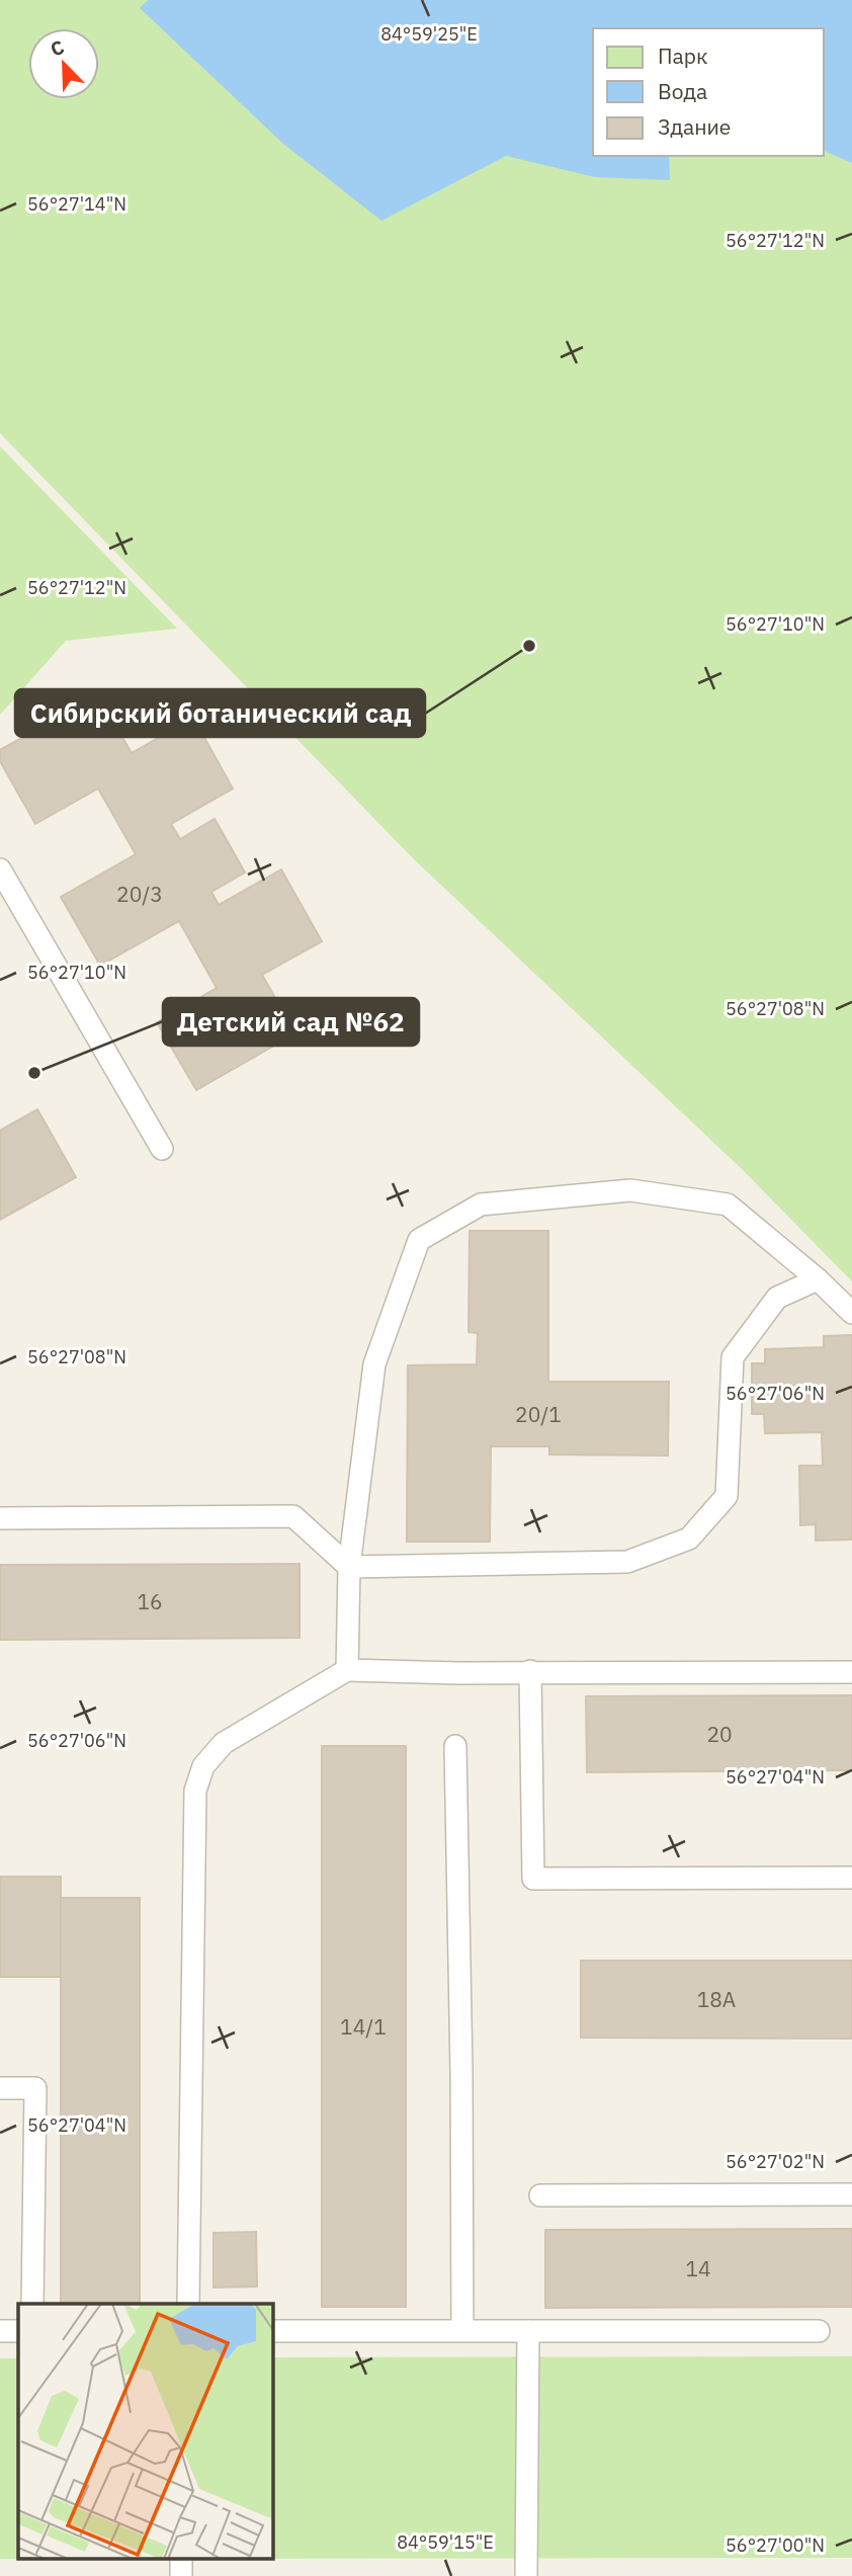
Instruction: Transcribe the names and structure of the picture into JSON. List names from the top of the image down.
{
  "places": ["Сибирский ботанический сад", "Детский сад №62"],
  "house_numbers": [
    "20/3",
    "20/1",
    "16",
    "20",
    "18А",
    "14/1",
    "14"
  ],
  "legend": ["Парк", "Вода", "Здание"],
  "north": "top left",
  "coordinates": [
    "84°59'25\"E",
    "56°27'14\"N",
    "56°27'12\"N",
    "56°27'10\"N",
    "56°27'08\"N",
    "56°27'06\"N",
    "56°27'04\"N",
    "56°27'02\"N",
    "84°59'15\"E",
    "56°27'00\"N"
  ]
}
